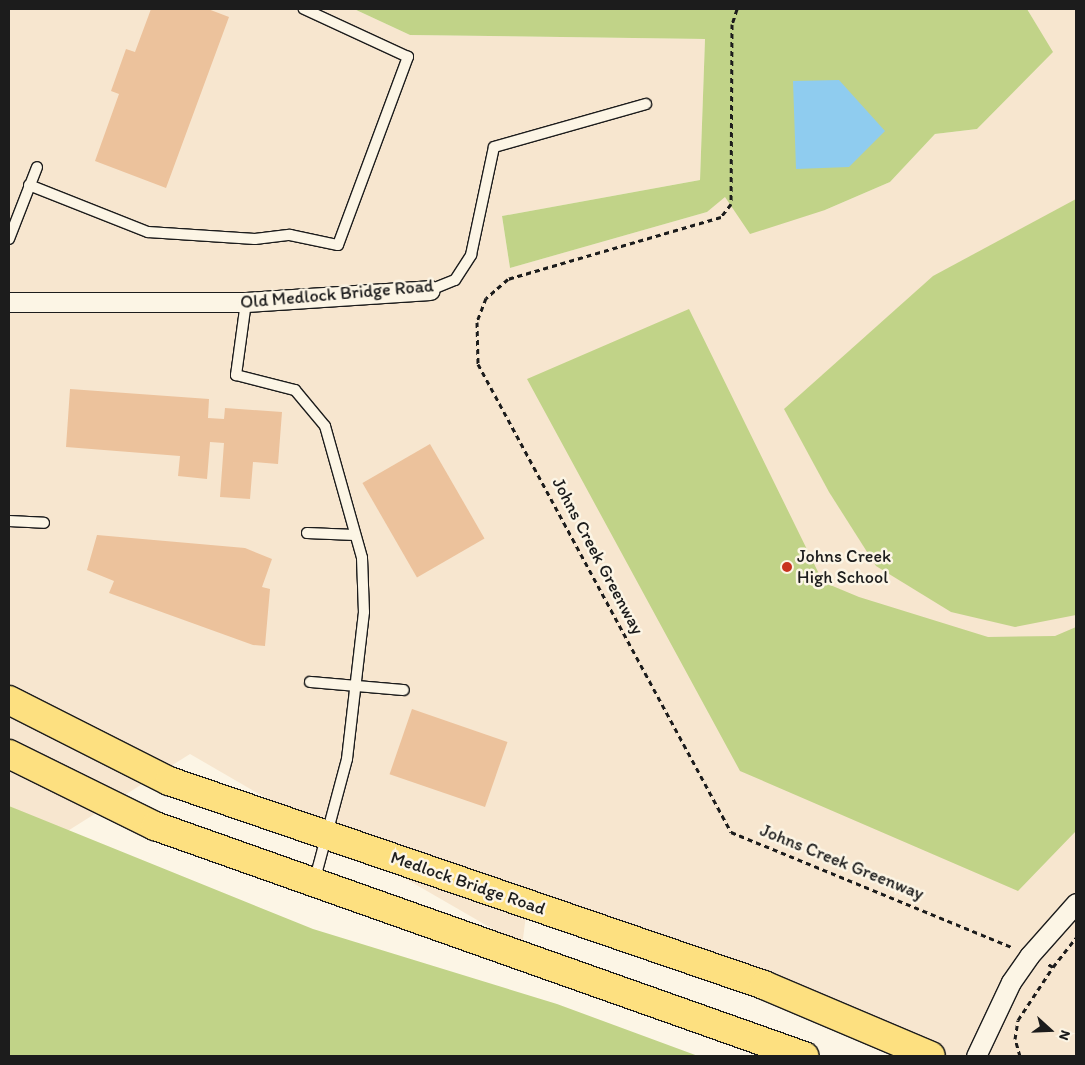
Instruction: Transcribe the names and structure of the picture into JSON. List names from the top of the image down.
{
  "streets": {
    "highway": ["Medlock Bridge Road"],
    "street": ["Old Medlock Bridge Road"],
    "path": ["Johns Creek Greenway"]
  },
  "places": ["Johns Creek High School"],
  "north": "right"
}
